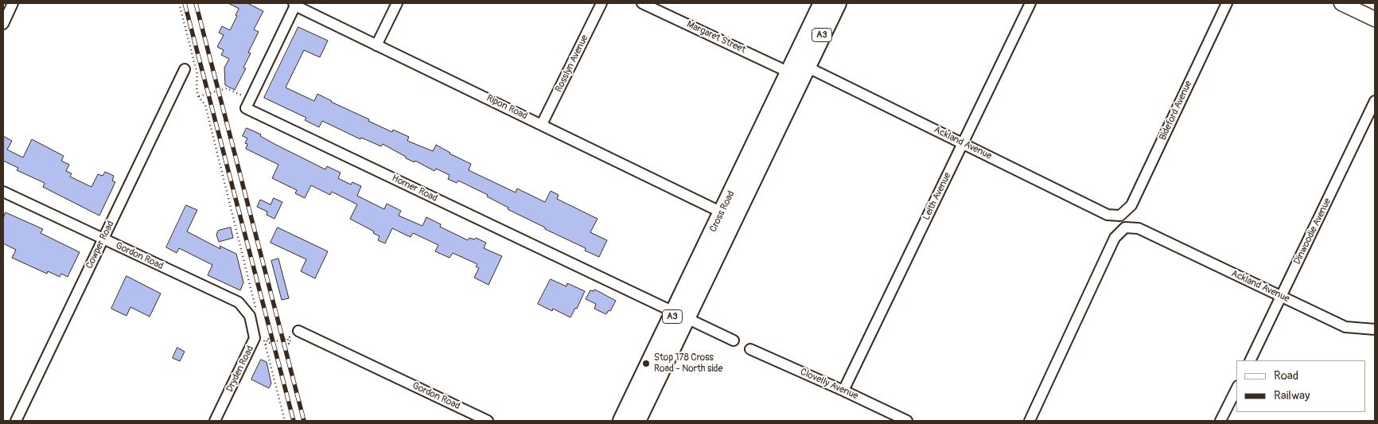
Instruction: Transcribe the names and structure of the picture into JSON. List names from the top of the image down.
{
  "streets": {
    "highway": ["A3", "Cross Road"],
    "street": [
      "Margaret Street",
      "Rosslyn Avenue",
      "Ripon Road",
      "Bideford Avenue",
      "Ackland Avenue",
      "Homer Road",
      "Leith Avenue",
      "Dinwoodie Avenue",
      "Cowper Road",
      "Gordon Road",
      "Dryden Road",
      "Clovelly Avenue"
    ]
  },
  "crossings": [
    ["Margaret Street", "Cross Road"],
    ["Rosslyn Avenue", "Ripon Road"],
    ["Ripon Road", "Cross Road"],
    ["Bideford Avenue", "Ackland Avenue"],
    ["Ackland Avenue", "Leith Avenue"],
    ["Ackland Avenue", "Cross Road"],
    ["Ackland Avenue", "Dinwoodie Avenue"],
    ["Homer Road", "Cross Road"],
    ["Leith Avenue", "Clovelly Avenue"],
    ["Cowper Road", "Gordon Road"],
    ["Gordon Road", "Dryden Road"]
  ],
  "places": ["Stop 178 Cross Road - North side"],
  "legend": ["Road", "Railway"]
}
